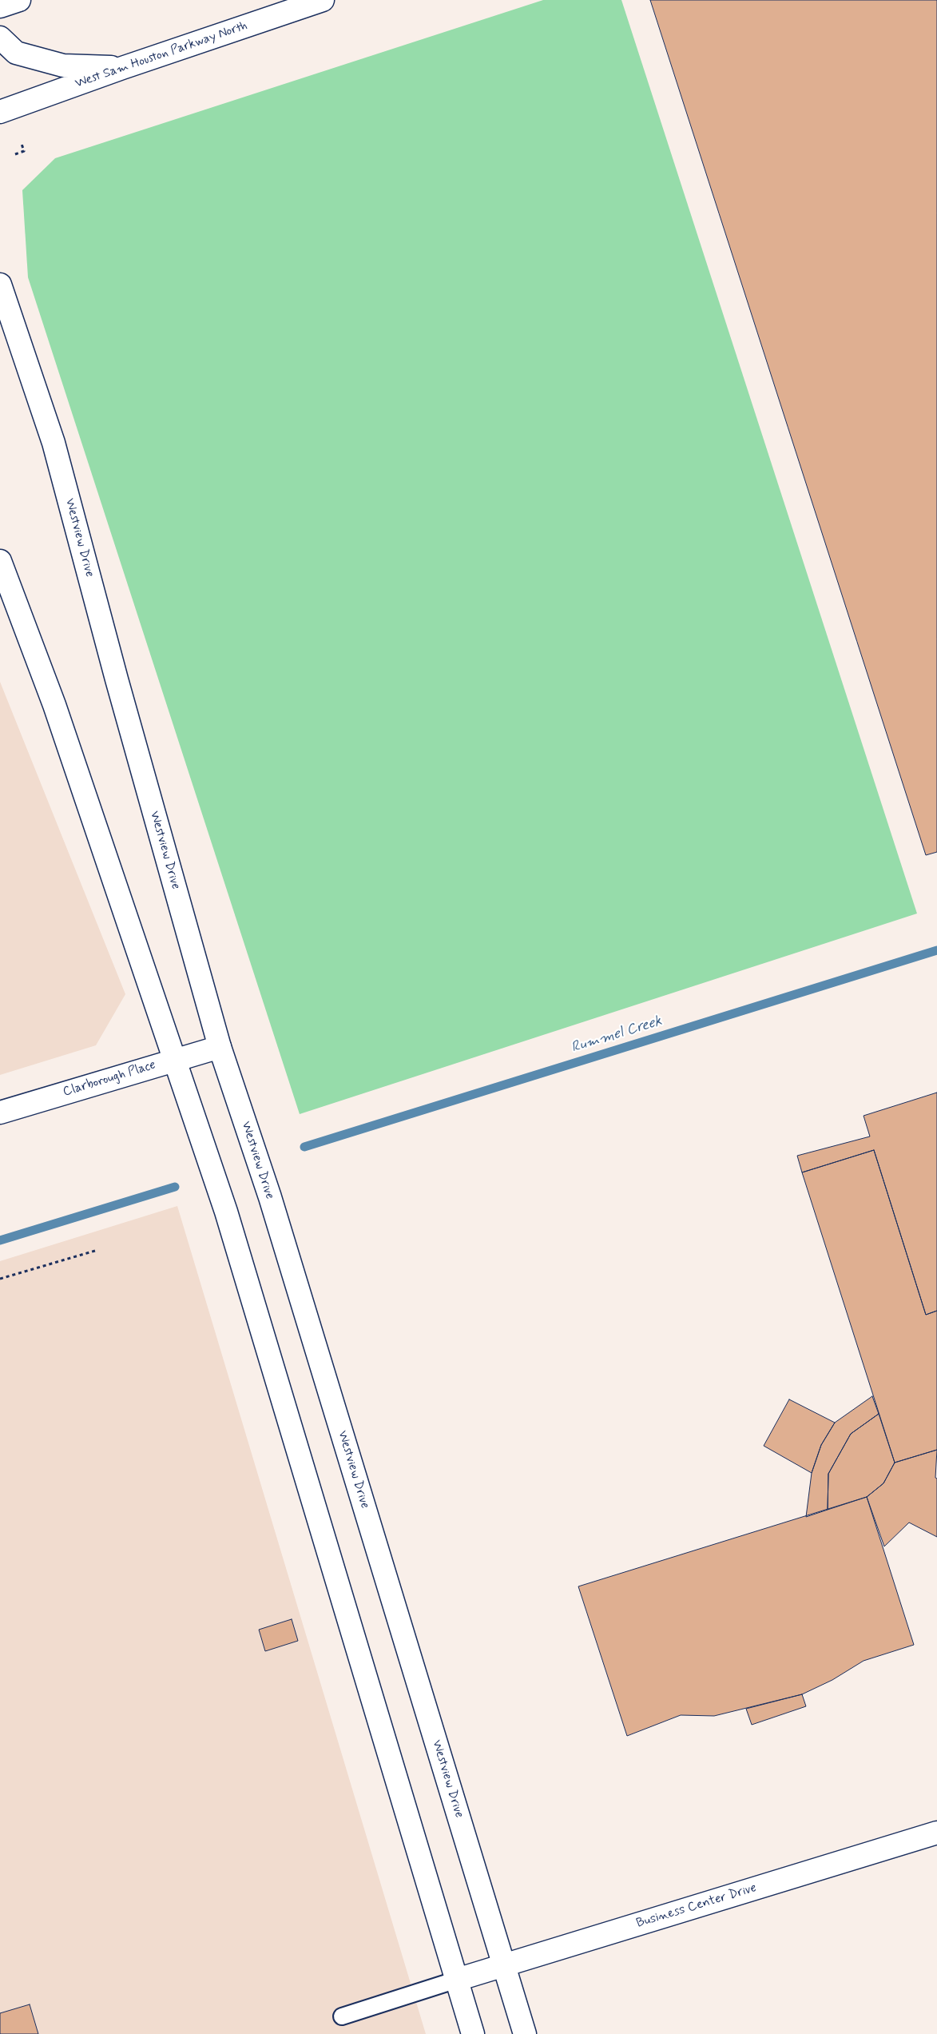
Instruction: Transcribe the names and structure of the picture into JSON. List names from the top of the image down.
{
  "streets": {
    "main road": [
      "West Sam Houston Parkway North",
      "Westview Drive",
      "Clarborough Place",
      "Business Center Drive"
    ]
  },
  "crossings": [
    ["Westview Drive", "Clarborough Place"],
    ["Westview Drive", "Business Center Drive"]
  ],
  "water": ["Rummel Creek"]
}
